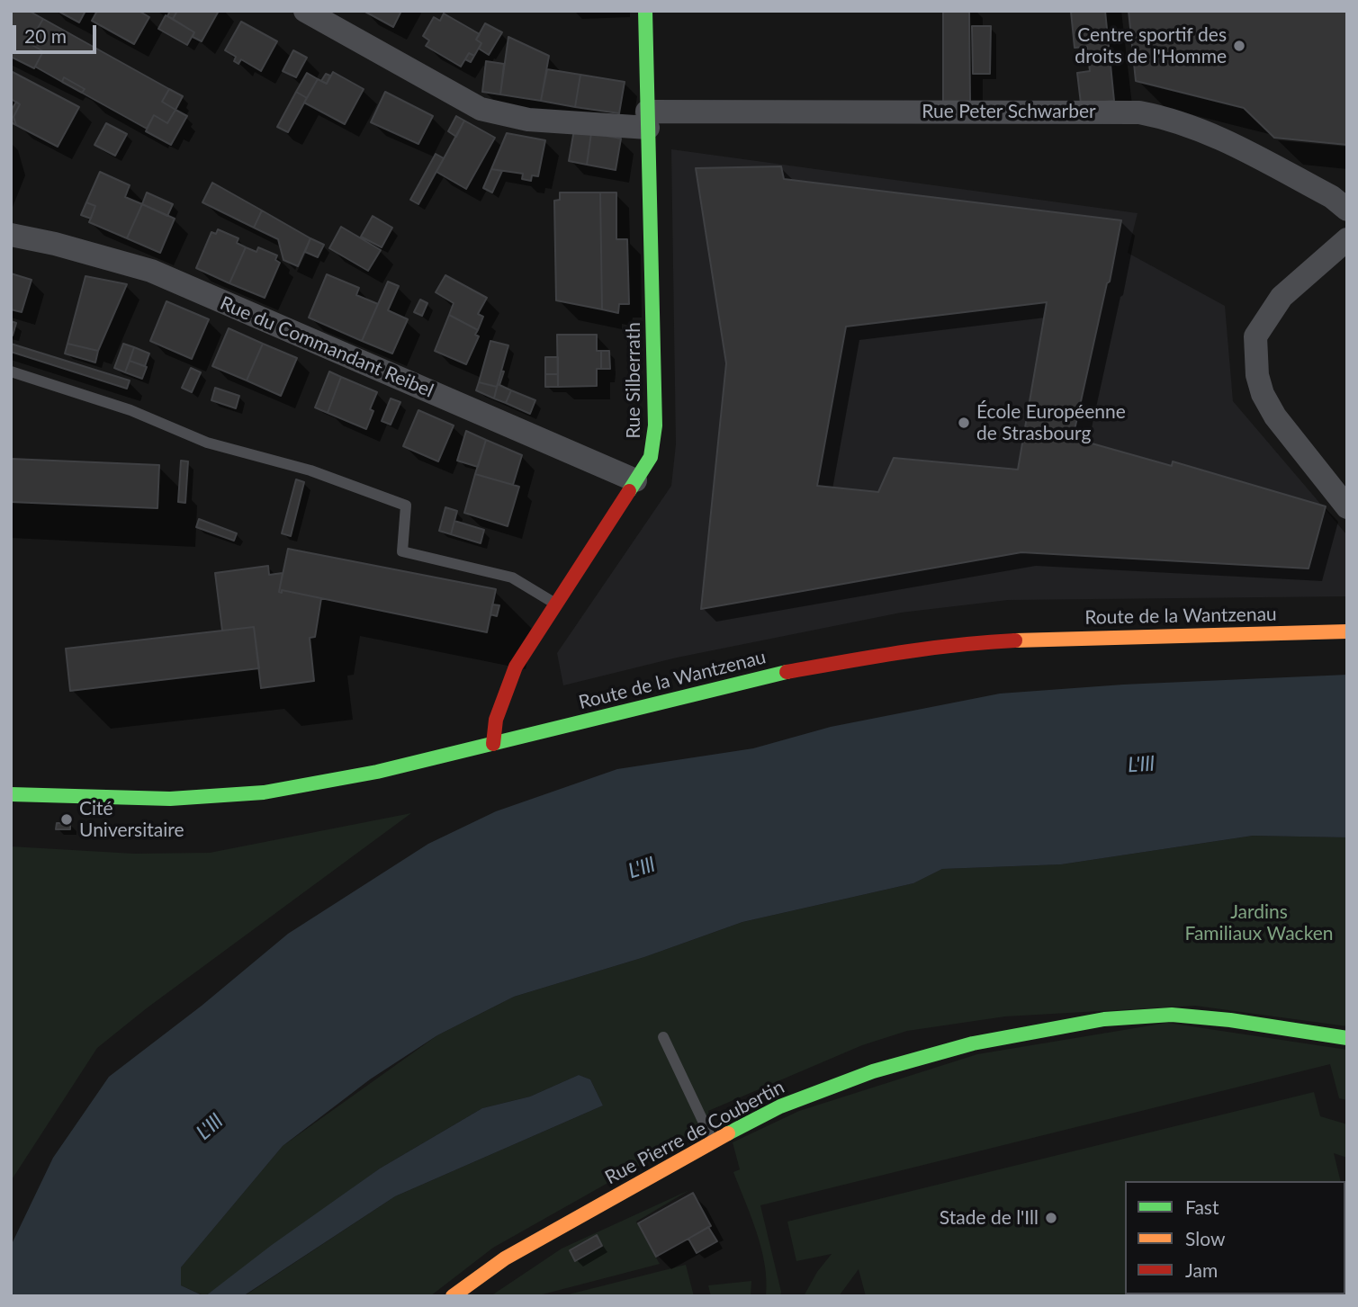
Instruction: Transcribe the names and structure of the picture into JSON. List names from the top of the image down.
{
  "streets": {
    "street": [
      "Rue Peter Schwarber",
      "Rue du Commandant Reibel",
      "Rue Silberrath",
      "Route de la Wantzenau",
      "Rue Pierre de Coubertin"
    ]
  },
  "crossings": [
    ["Rue Peter Schwarber", "Rue Silberrath"],
    ["Rue du Commandant Reibel", "Rue Silberrath"],
    ["Rue Silberrath", "Route de la Wantzenau"]
  ],
  "water": ["L'Ill"],
  "parks": ["Jardins Familiaux Wacken"],
  "places": [
    "Centre sportif des droits de l'Homme",
    "École Européenne de Strasbourg",
    "Cité Universitaire",
    "Stade de l'Ill"
  ],
  "legend": ["Fast", "Slow", "Jam"],
  "scale_bar": "20 m"
}
